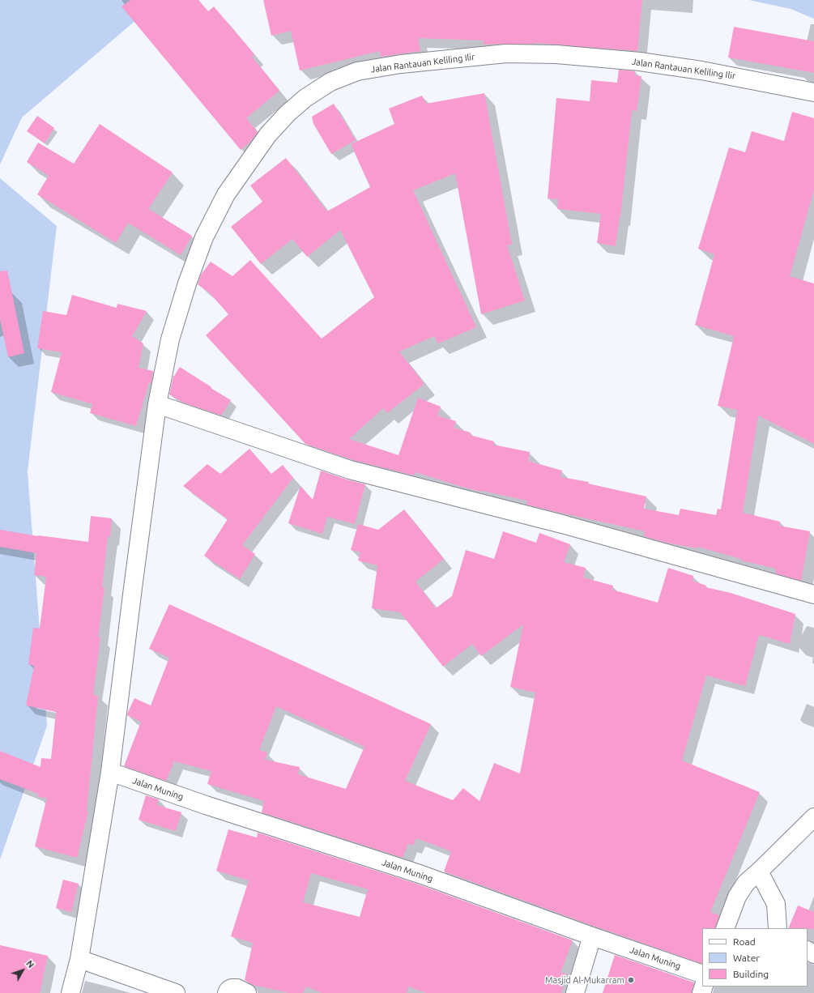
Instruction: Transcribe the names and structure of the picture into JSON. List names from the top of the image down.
{
  "streets": {
    "street": ["Jalan Rantauan Keliling Ilir", "Jalan Muning"]
  },
  "crossings": [
    ["Jalan Rantauan Keliling Ilir", "Jalan Muning"]
  ],
  "places": ["Masjid Al-Mukarram"],
  "legend": ["Road", "Water", "Building"],
  "north": "top right"
}
